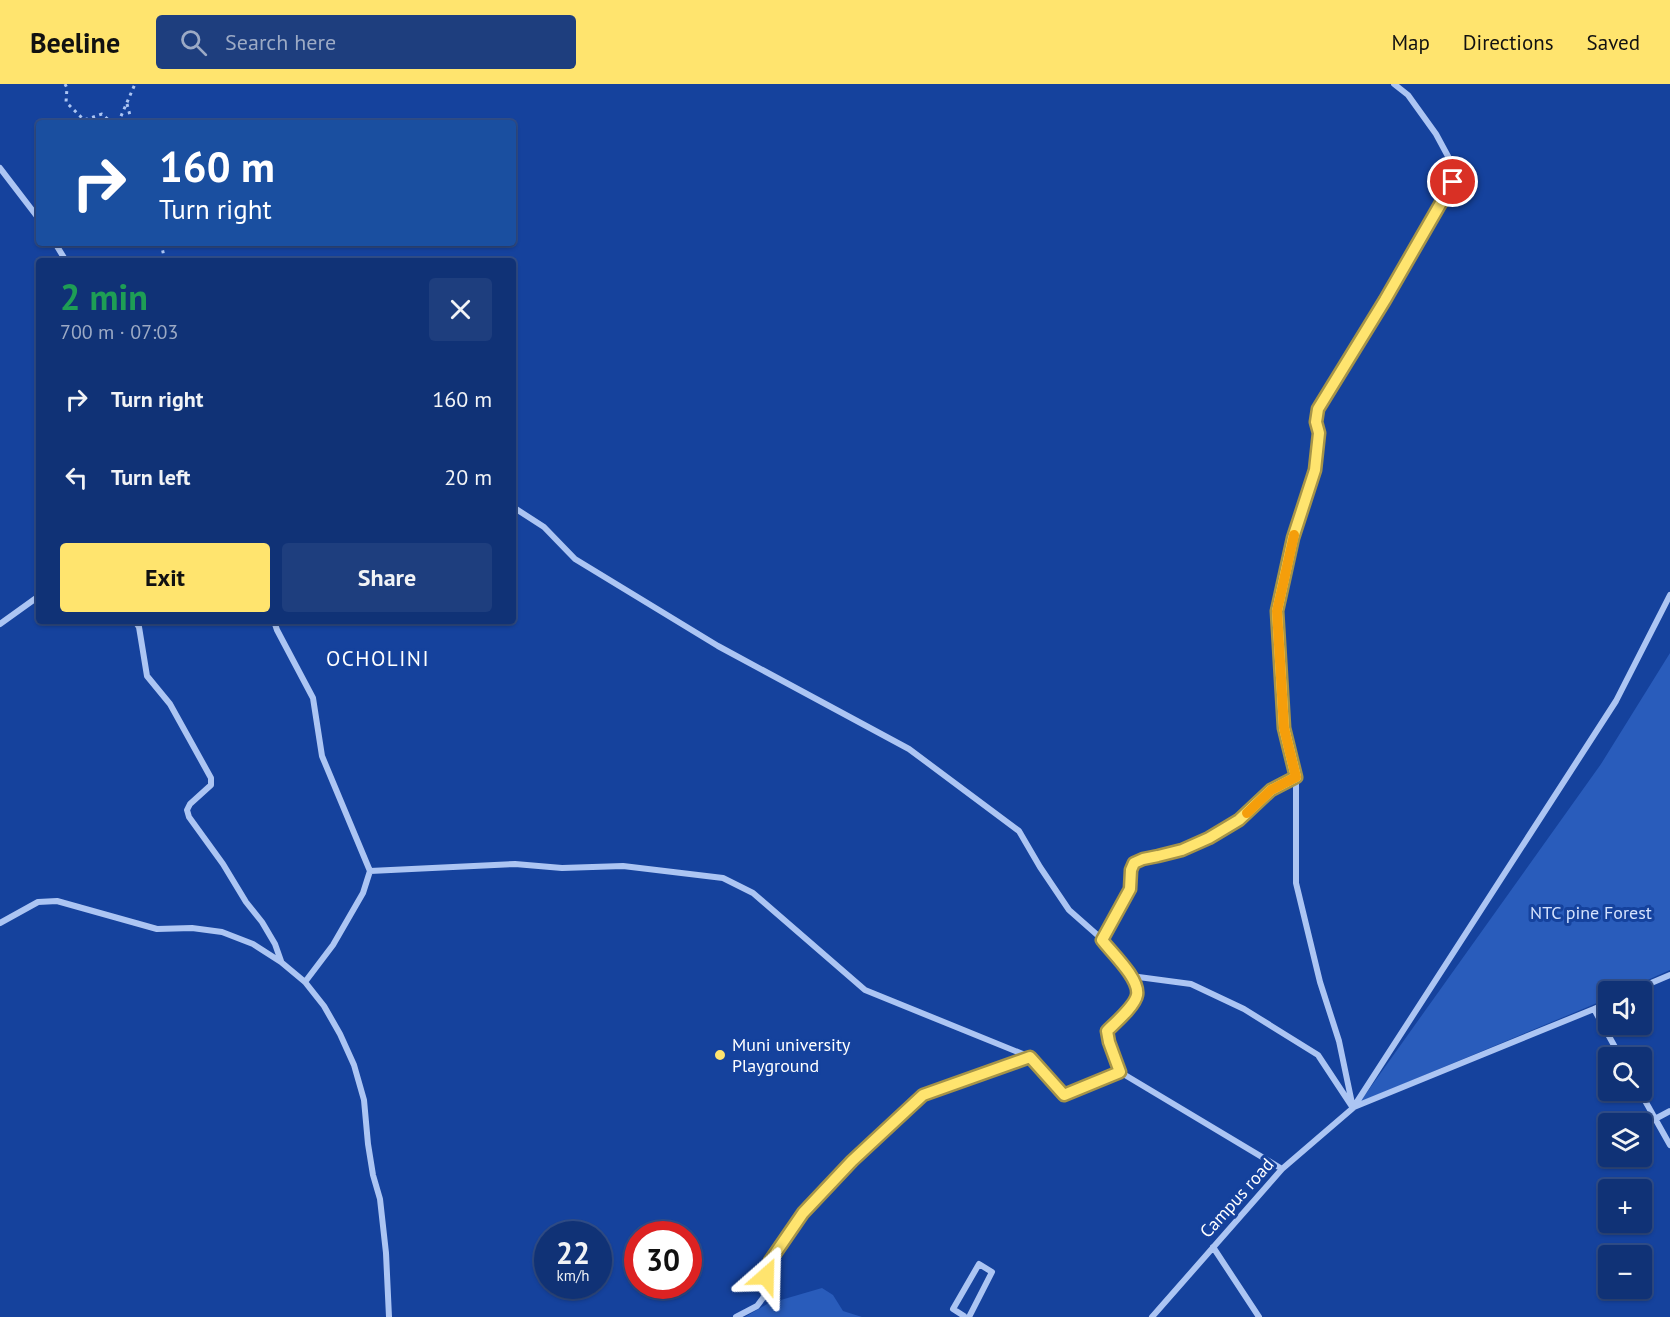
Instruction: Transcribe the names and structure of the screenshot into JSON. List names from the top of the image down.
{
  "streets": {
    "street": ["Campus road"]
  },
  "districts": ["OCHOLINI"],
  "parks": ["NTC pine Forest"],
  "places": ["Muni university Playground"],
  "page": {
    "header": "Beeline",
    "search": "Search here",
    "nav": ["Map", "Directions", "Saved"],
    "turn": ["160 m", "Turn right"],
    "heading": ["2 min", "700 m · 07:03"],
    "list": [
      {
        "name": "Turn right",
        "value": "160 m"
      },
      {
        "name": "Turn left",
        "value": "20 m"
      }
    ],
    "buttons": ["Exit", "Share"],
    "map_buttons": ["+", "−"],
    "speed": "22 km/h",
    "limit": "30"
  }
}
